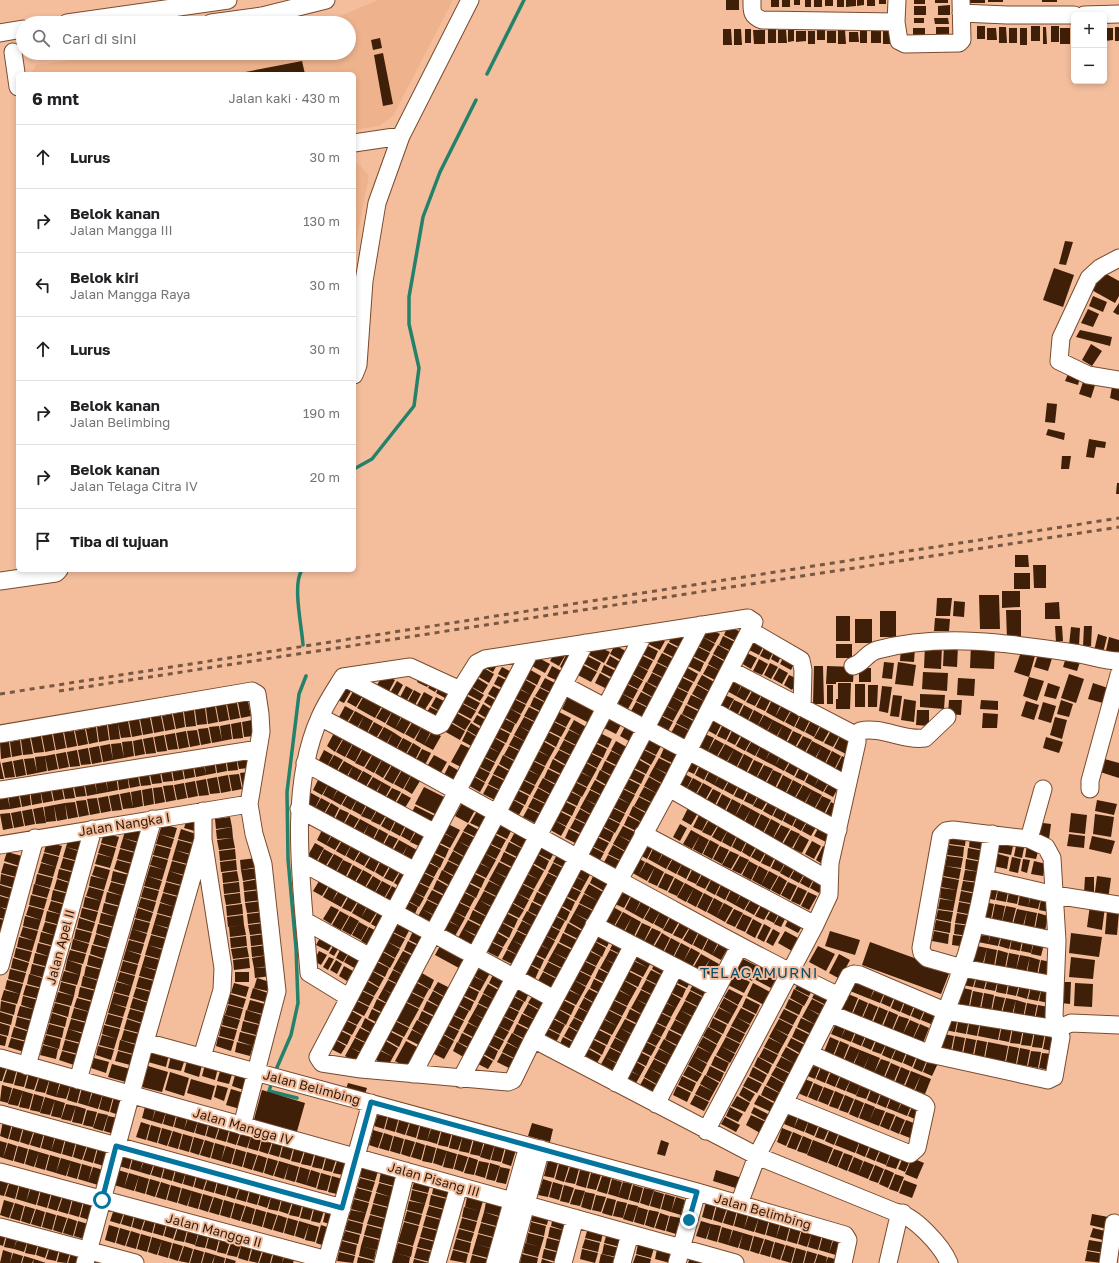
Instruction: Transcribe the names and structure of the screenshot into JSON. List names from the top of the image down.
{
  "streets": {
    "street": [
      "Jalan Nangka I",
      "Jalan Apel II",
      "Jalan Belimbing",
      "Jalan Mangga IV",
      "Jalan Pisang III",
      "Jalan Mangga II"
    ]
  },
  "crossings": [
    ["Jalan Nangka I", "Jalan Apel II"],
    ["Jalan Apel II", "Jalan Mangga IV"],
    ["Jalan Mangga IV", "Jalan Pisang III"]
  ],
  "districts": ["TELAGAMURNI"],
  "page": {
    "map_buttons": ["+", "−"],
    "search": "Cari di sini",
    "heading": ["6 mnt", "Jalan kaki · 430 m"],
    "list": [
      ["Lurus", "30 m"],
      ["Belok kanan", "Jalan Mangga III", "130 m"],
      ["Belok kiri", "Jalan Mangga Raya", "30 m"],
      ["Lurus", "30 m"],
      ["Belok kanan", "Jalan Belimbing", "190 m"],
      ["Belok kanan", "Jalan Telaga Citra IV", "20 m"],
      "Tiba di tujuan"
    ]
  }
}
